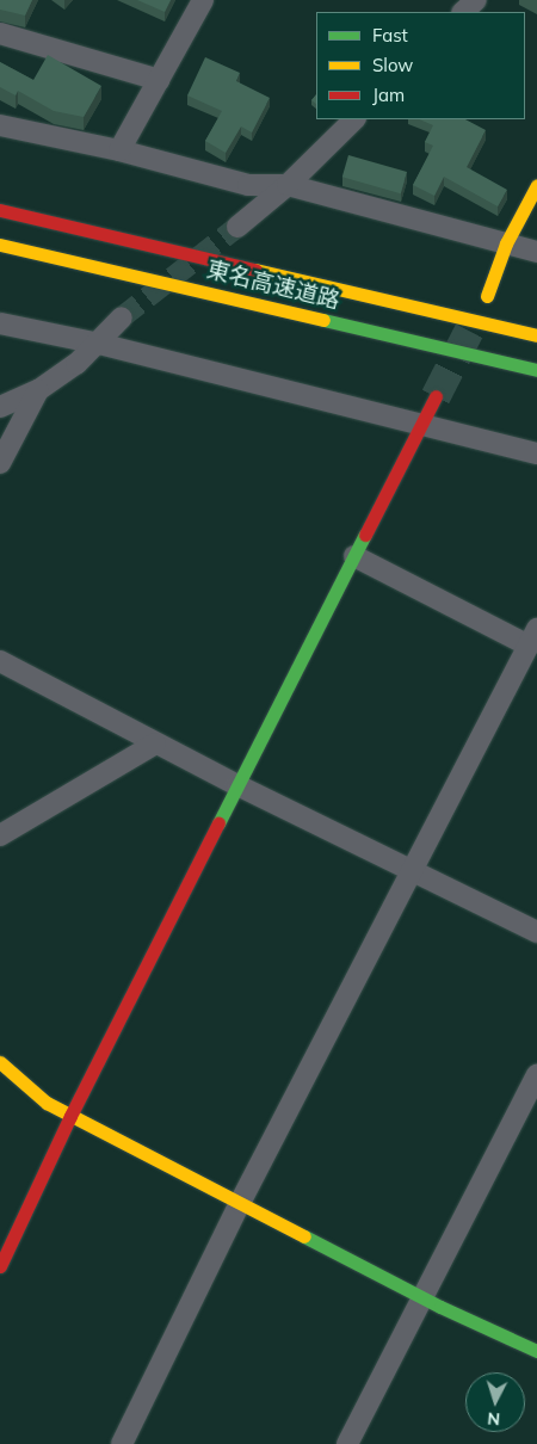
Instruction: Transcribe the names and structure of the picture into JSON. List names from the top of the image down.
{
  "streets": {
    "main road": ["東名高速道路"]
  },
  "legend": ["Fast", "Slow", "Jam"],
  "north": "bottom"
}
